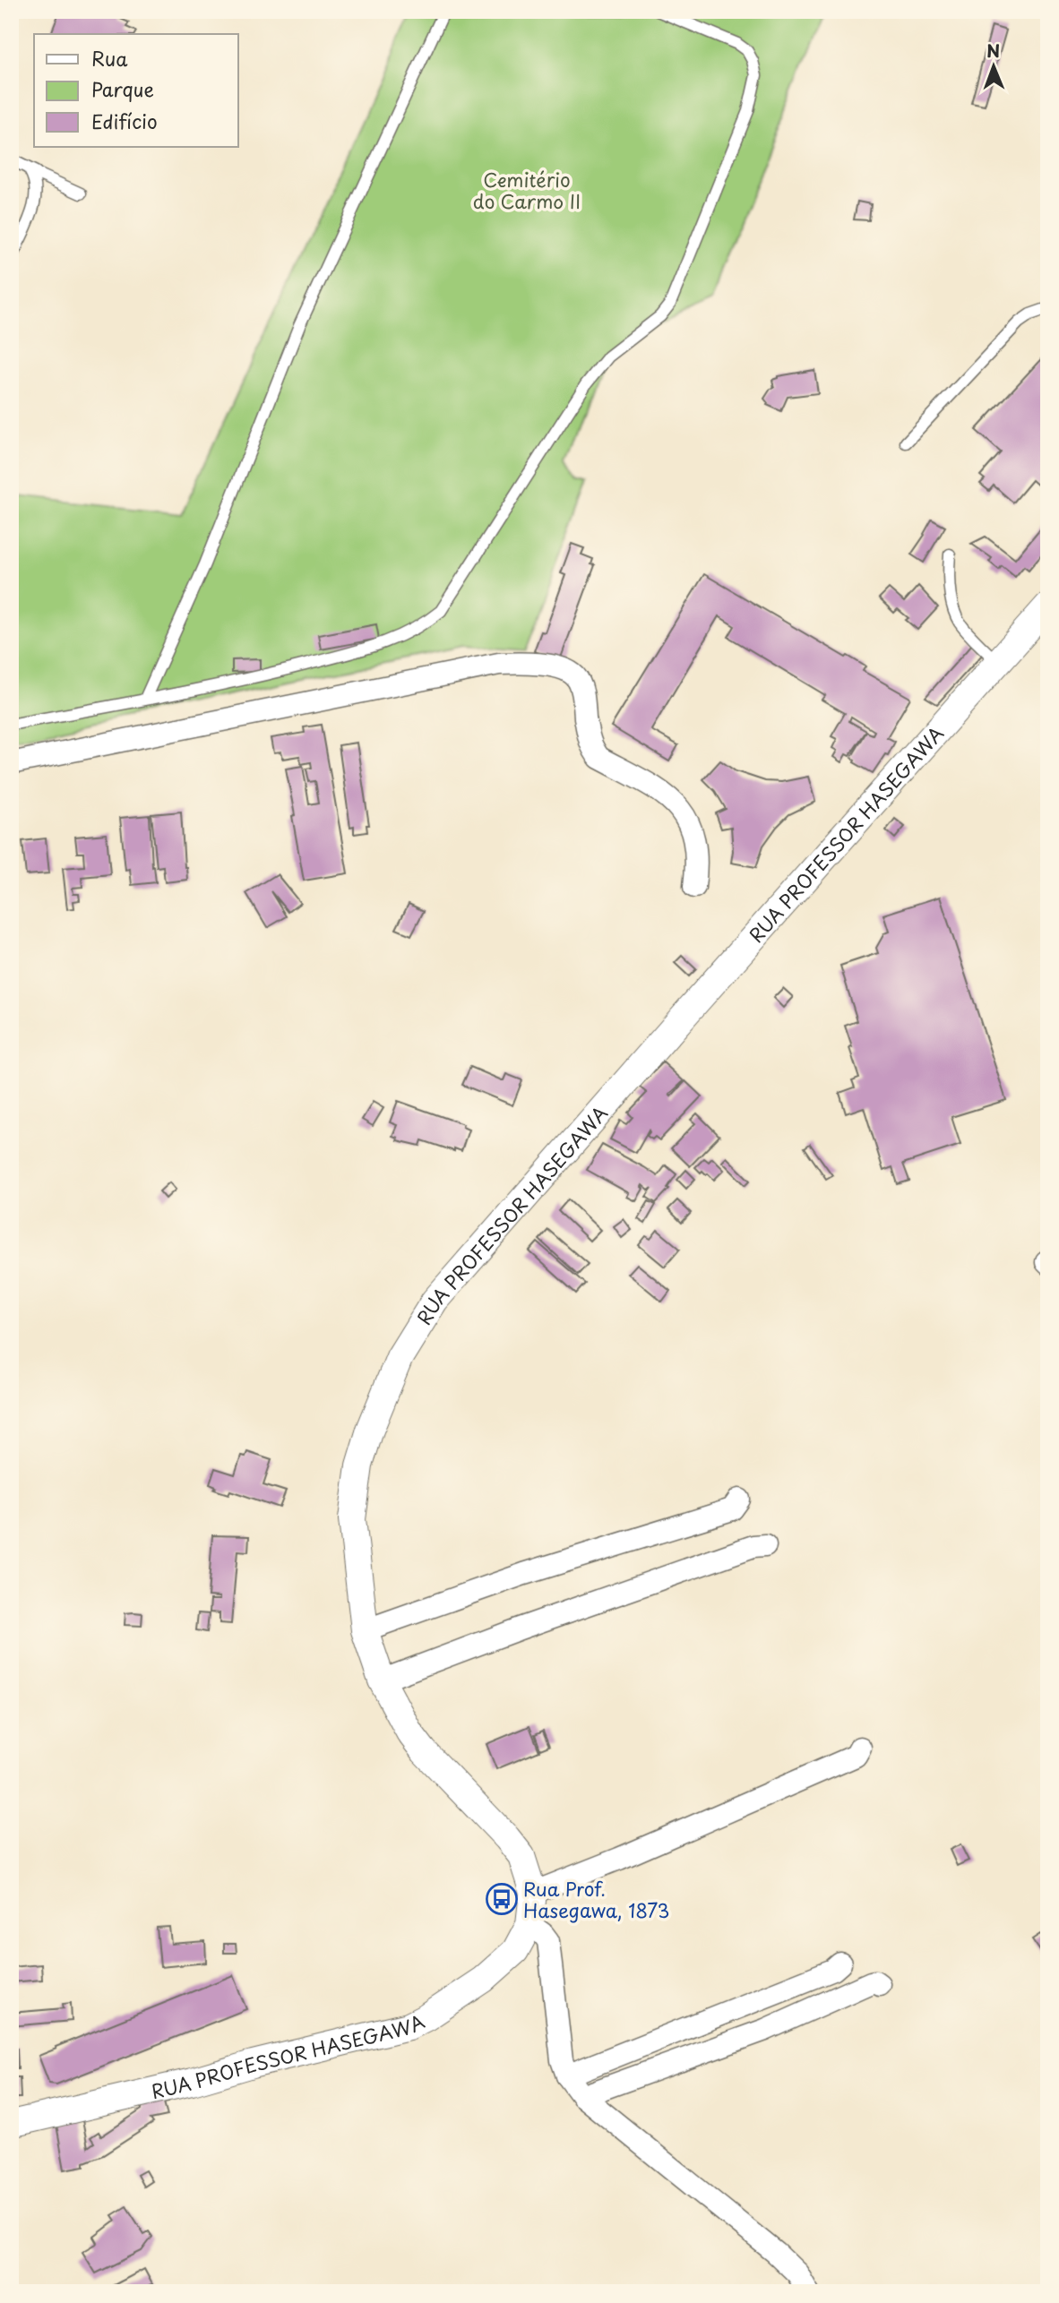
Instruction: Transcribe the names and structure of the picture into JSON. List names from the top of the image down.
{
  "streets": {
    "street": ["RUA PROFESSOR HASEGAWA"]
  },
  "parks": ["Cemitério do Carmo II"],
  "places": {
    "bus stop": ["Rua Prof. Hasegawa, 1873"]
  },
  "legend": ["Rua", "Parque", "Edifício"],
  "north": "top"
}
